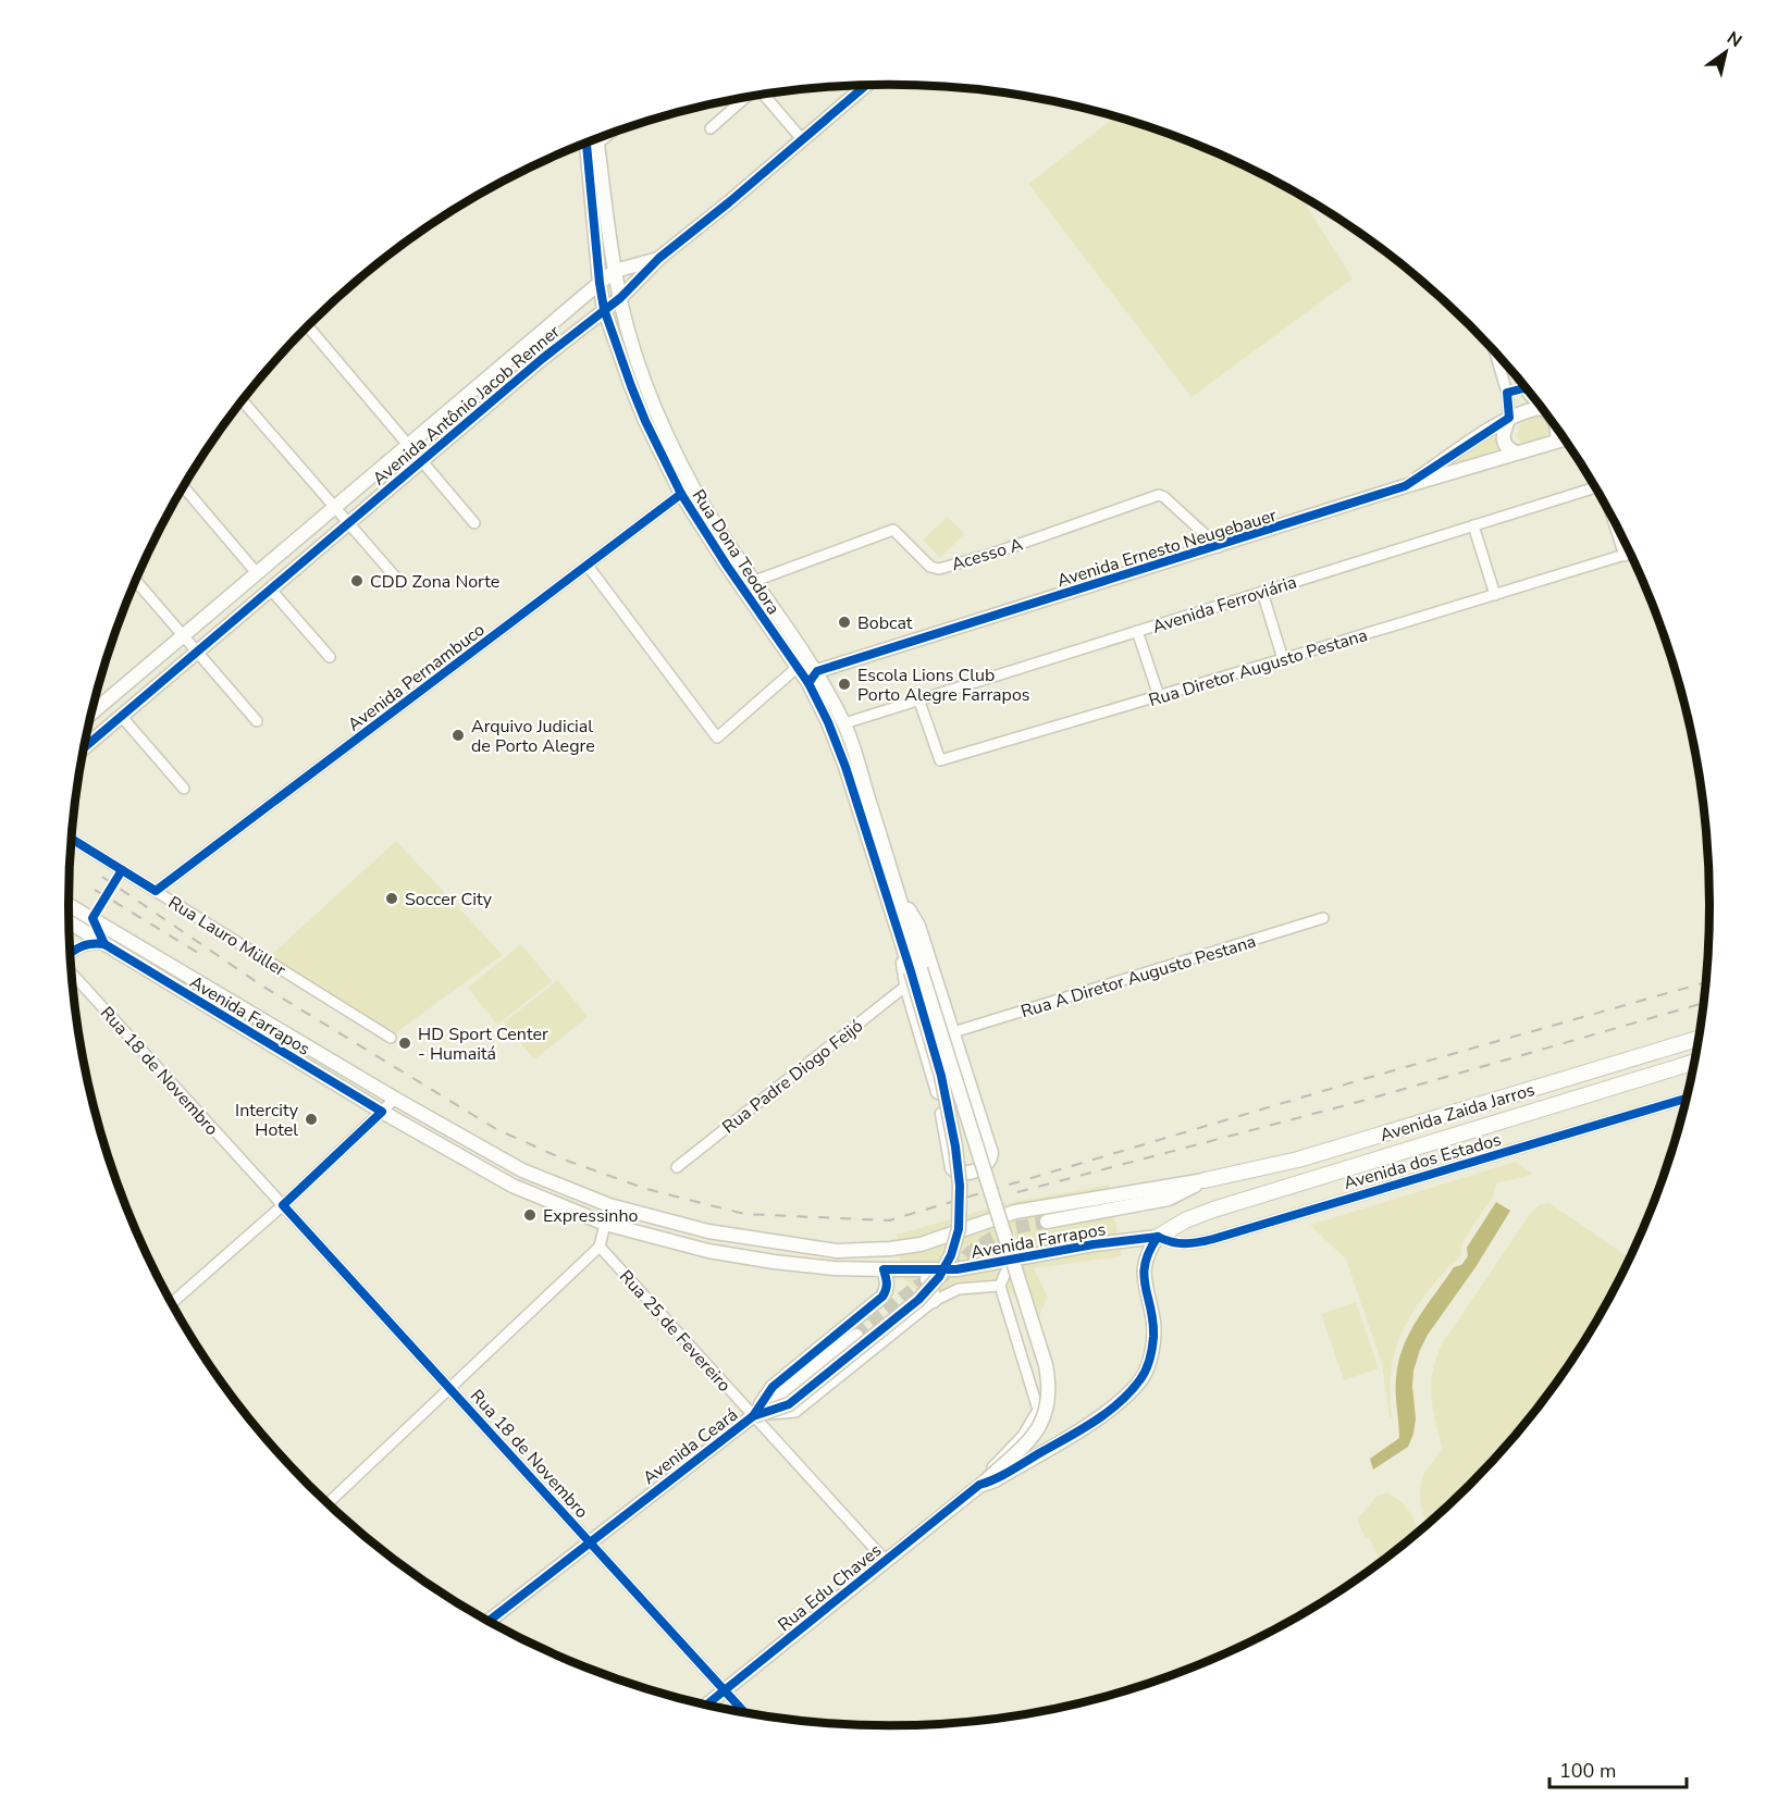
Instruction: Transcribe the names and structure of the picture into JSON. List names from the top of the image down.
{
  "streets": {
    "highway": ["Avenida Zaida Jarros"],
    "main road": [
      "Avenida Antônio Jacob Renner",
      "Avenida Ernesto Neugebauer",
      "Rua Dona Teodora",
      "Avenida Farrapos",
      "Avenida Ceará",
      "Rua Edu Chaves"
    ],
    "street": [
      "Acesso A",
      "Avenida Ferroviária",
      "Rua Diretor Augusto Pestana",
      "Avenida Pernambuco",
      "Rua Lauro Müller",
      "Rua A Diretor Augusto Pestana",
      "Rua 18 de Novembro",
      "Rua Padre Diogo Feijó",
      "Avenida dos Estados",
      "Rua 25 de Fevereiro"
    ]
  },
  "crossings": [
    ["Avenida Antônio Jacob Renner", "Rua Dona Teodora"],
    ["Avenida Ernesto Neugebauer", "Rua Dona Teodora"],
    ["Avenida Ernesto Neugebauer", "Acesso A"],
    ["Rua Dona Teodora", "Acesso A"],
    ["Rua Dona Teodora", "Avenida Ferroviária"],
    ["Rua Dona Teodora", "Avenida Pernambuco"],
    ["Rua Dona Teodora", "Rua Padre Diogo Feijó"],
    ["Avenida Ferroviária", "Rua Diretor Augusto Pestana"],
    ["Avenida Pernambuco", "Rua Lauro Müller"],
    ["Avenida Farrapos", "Avenida Zaida Jarros"],
    ["Avenida Farrapos", "Avenida dos Estados"],
    ["Avenida Farrapos", "Avenida Ceará"],
    ["Rua 18 de Novembro", "Avenida Ceará"],
    ["Rua 18 de Novembro", "Rua Edu Chaves"],
    ["Avenida Zaida Jarros", "Avenida dos Estados"],
    ["Rua 25 de Fevereiro", "Avenida Ceará"],
    ["Rua 25 de Fevereiro", "Rua Edu Chaves"],
    ["Avenida Ceará", "Rua Edu Chaves"]
  ],
  "places": [
    "CDD Zona Norte",
    "Bobcat",
    "Escola Lions Club Porto Alegre Farrapos",
    "Arquivo Judicial de Porto Alegre",
    "Soccer City",
    "HD Sport Center - Humaitá",
    "Intercity Hotel",
    "Expressinho"
  ],
  "scale_bar": "100 m",
  "north": "top right"
}
